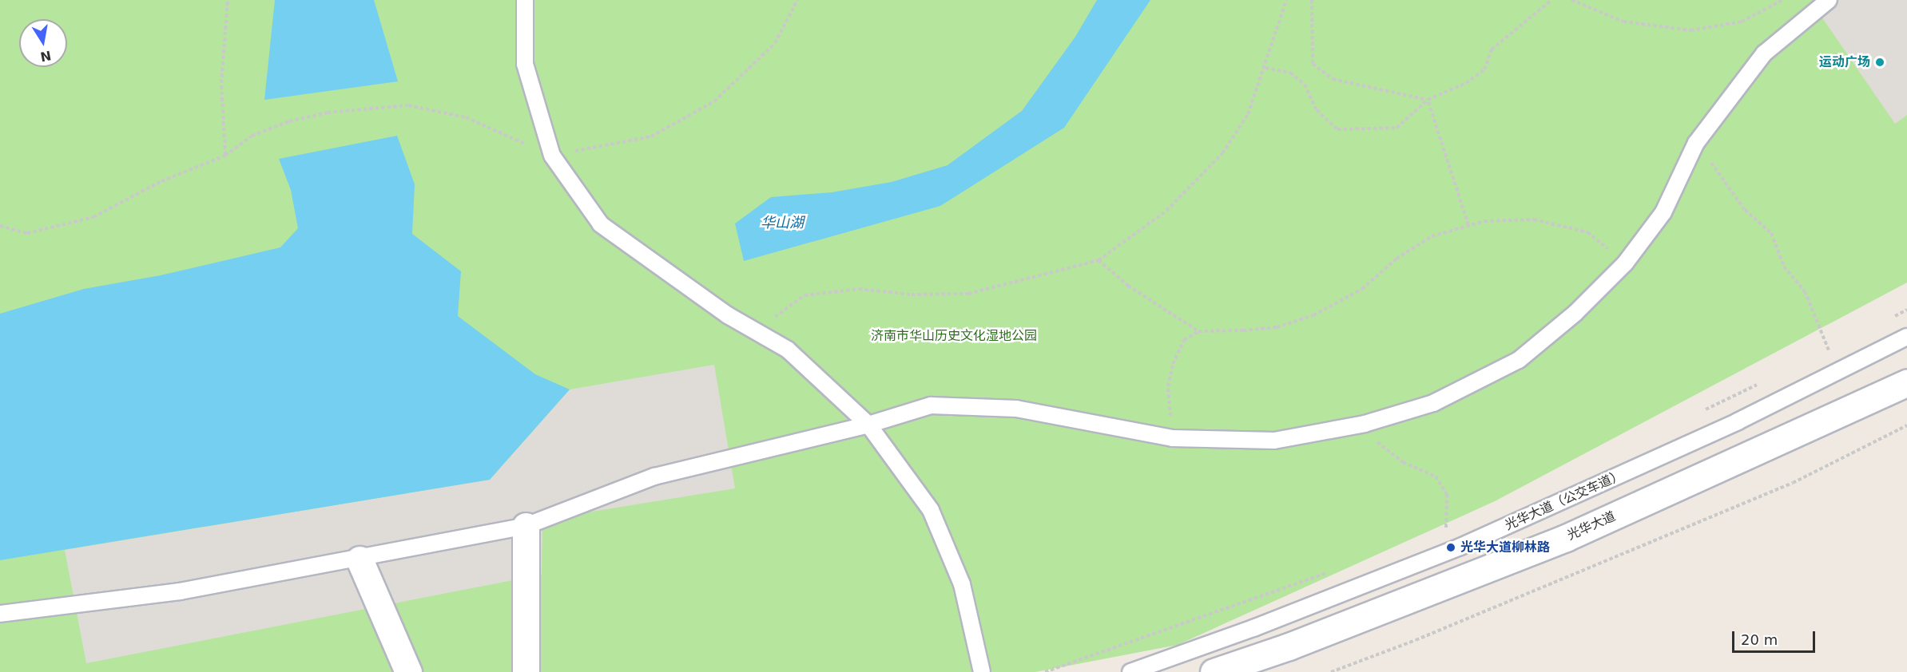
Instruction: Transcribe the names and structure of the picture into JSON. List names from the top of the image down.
{
  "streets": {
    "main road": ["光华大道"],
    "lane": ["光华大道（公交车道）"]
  },
  "water": ["华山湖"],
  "parks": ["济南市华山历史文化湿地公园"],
  "places": ["运动广场", "光华大道柳林路"],
  "scale_bar": "20 m",
  "north": "bottom"
}
